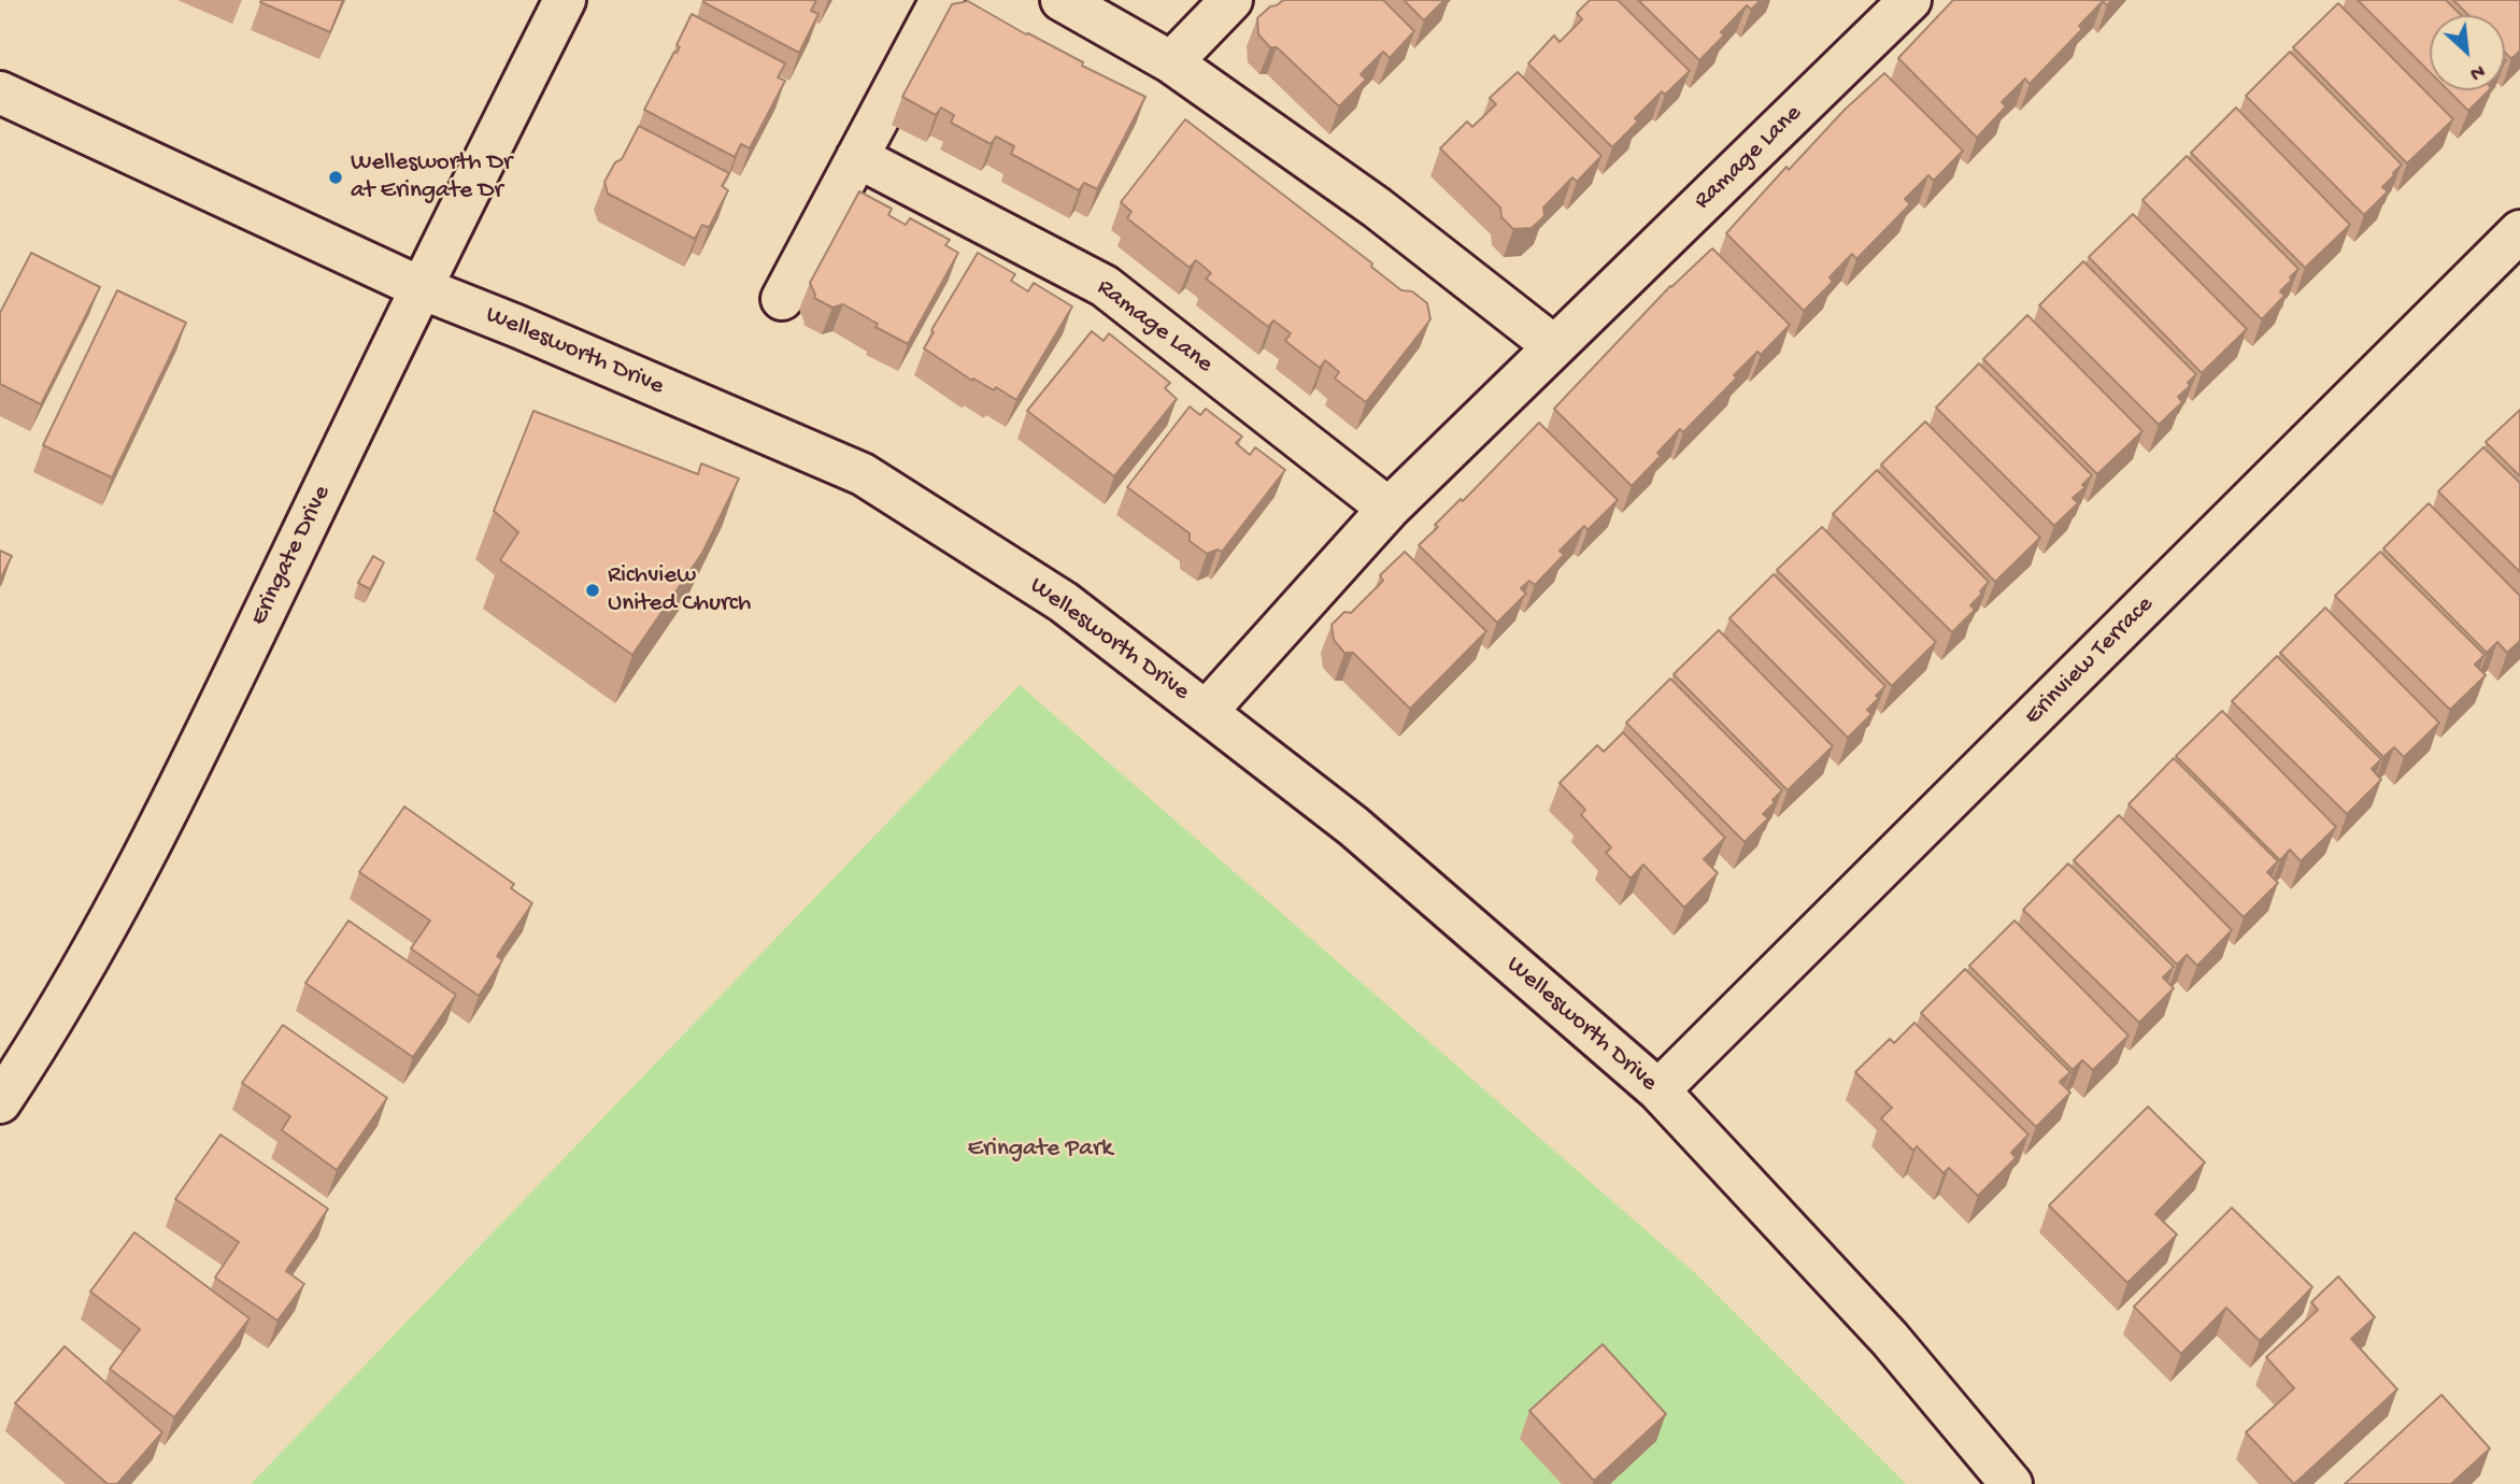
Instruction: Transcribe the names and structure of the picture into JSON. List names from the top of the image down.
{
  "streets": {
    "street": [
      "Ramage Lane",
      "Wellesworth Drive",
      "Eringate Drive",
      "Erinview Terrace"
    ]
  },
  "crossings": [
    ["Ramage Lane", "Wellesworth Drive"],
    ["Wellesworth Drive", "Eringate Drive"],
    ["Wellesworth Drive", "Erinview Terrace"]
  ],
  "parks": ["Eringate Park"],
  "places": ["Wellesworth Dr at Eringate Dr", "Richview United Church"],
  "north": "bottom right"
}
